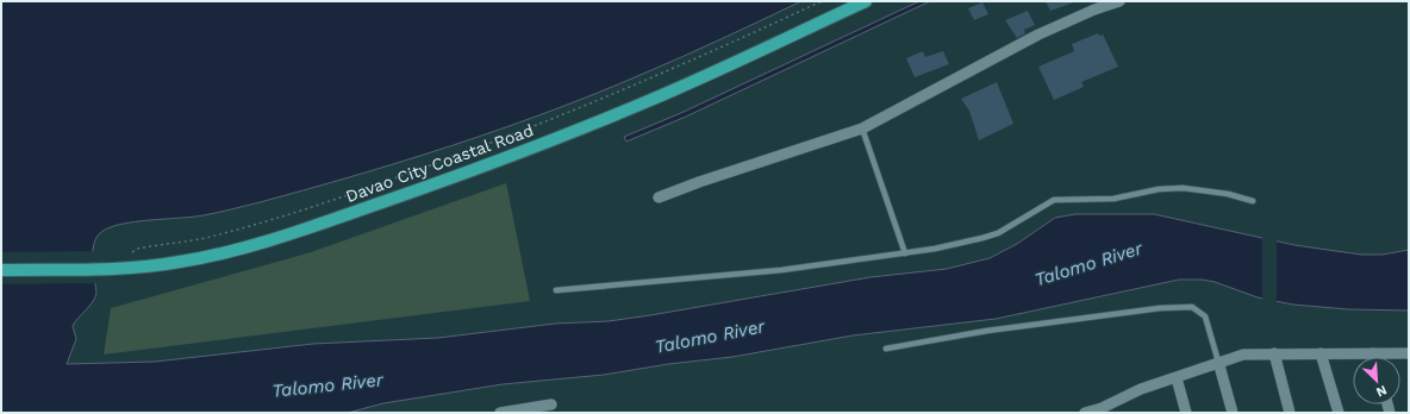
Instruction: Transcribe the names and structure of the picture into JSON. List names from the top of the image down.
{
  "streets": {
    "main road": ["Davao City Coastal Road"]
  },
  "water": ["Talomo River"],
  "north": "bottom right"
}
